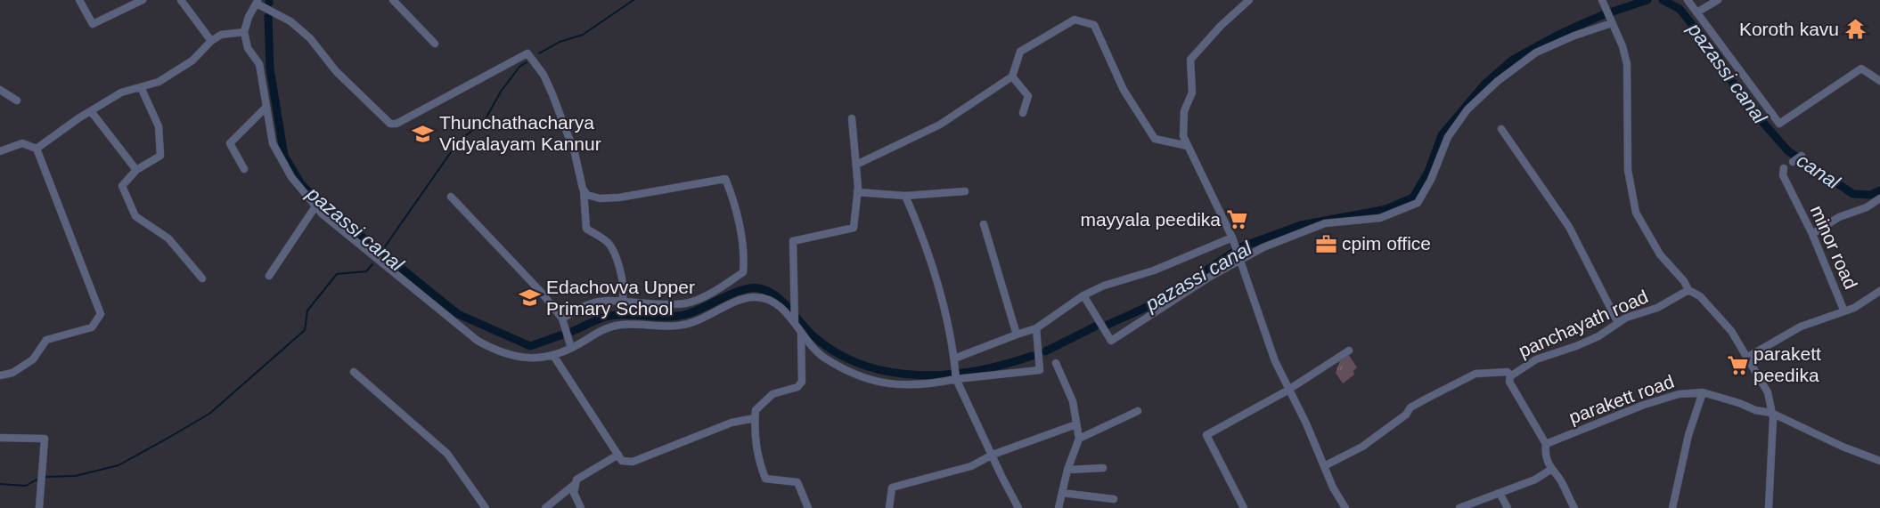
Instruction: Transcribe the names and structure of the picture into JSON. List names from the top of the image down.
{
  "streets": {
    "street": ["minor road", "panchayath road", "parakett road"]
  },
  "crossings": [
    ["panchayath road", "parakett road"]
  ],
  "water": ["pazassi canal", "canal"],
  "places": {
    "temple": ["Koroth kavu"],
    "school or university": ["Thunchathacharya Vidyalayam Kannur", "Edachovva Upper Primary School"],
    "supermarket": ["mayyala peedika", "parakett peedika"],
    "office": ["cpim office"]
  }
}
